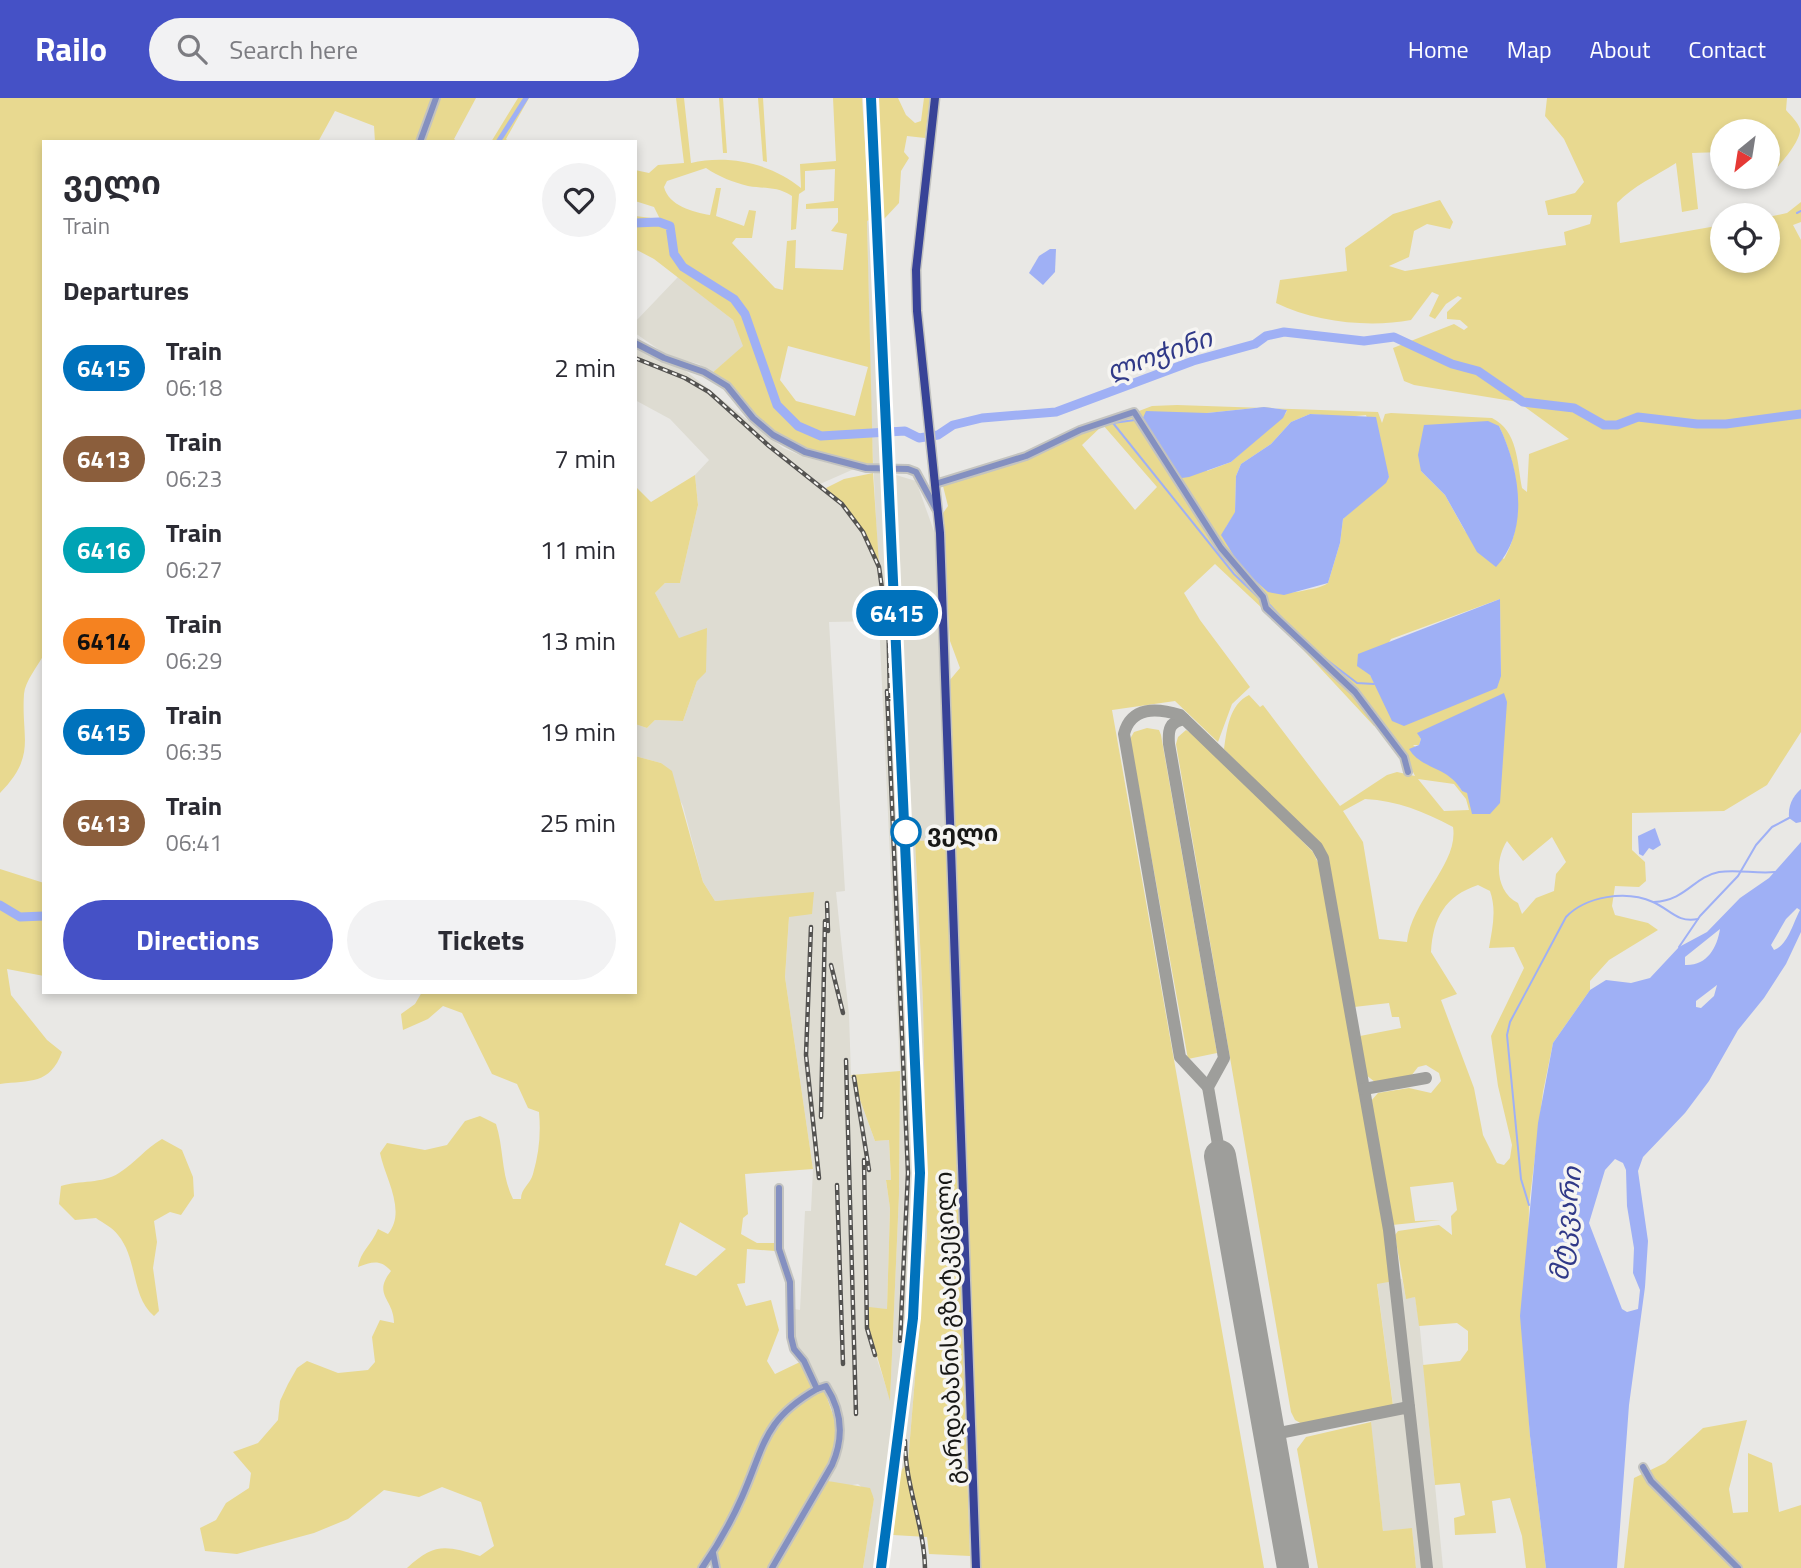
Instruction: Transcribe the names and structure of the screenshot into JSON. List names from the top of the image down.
{
  "streets": {
    "main road": ["გარდაბანის გზატკეცილი"]
  },
  "water": ["ლოჭინი", "მტკვარი"],
  "places": ["ველი"],
  "north": "bottom left",
  "page": {
    "header": "Railo",
    "search": "Search here",
    "nav": [
      "Home",
      "Map",
      "About",
      "Contact"
    ],
    "on_map": "6415",
    "heading": [
      ["ველი", "Train"],
      "Departures"
    ],
    "list": [
      {
        "mark": "6415",
        "name": "Train",
        "note": "06:18",
        "value": "2 min"
      },
      {
        "mark": "6413",
        "name": "Train",
        "note": "06:23",
        "value": "7 min"
      },
      {
        "mark": "6416",
        "name": "Train",
        "note": "06:27",
        "value": "11 min"
      },
      {
        "mark": "6414",
        "name": "Train",
        "note": "06:29",
        "value": "13 min"
      },
      {
        "mark": "6415",
        "name": "Train",
        "note": "06:35",
        "value": "19 min"
      },
      {
        "mark": "6413",
        "name": "Train",
        "note": "06:41",
        "value": "25 min"
      }
    ],
    "buttons": ["Directions", "Tickets"]
  }
}
